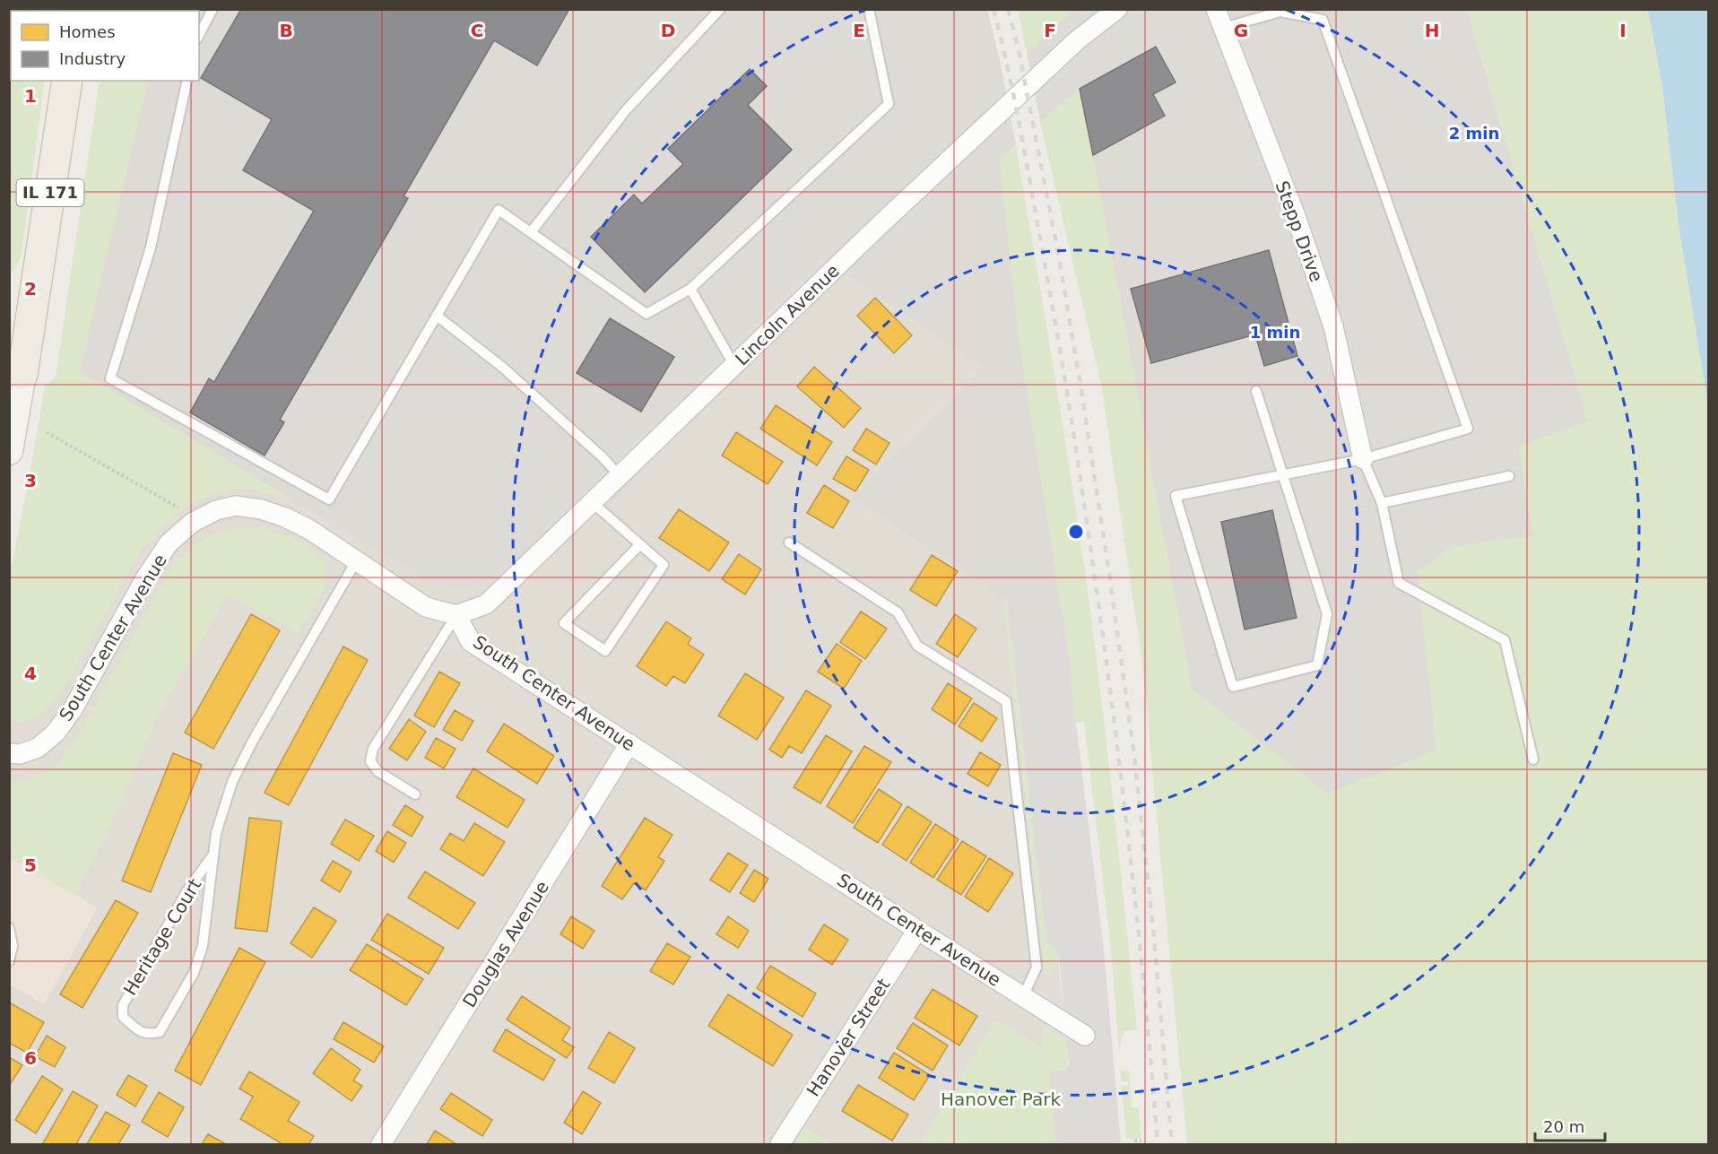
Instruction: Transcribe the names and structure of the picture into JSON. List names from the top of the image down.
{
  "streets": {
    "main road": ["IL 171"],
    "street": [
      "Stepp Drive",
      "Lincoln Avenue",
      "South Center Avenue",
      "Douglas Avenue",
      "Hanover Street"
    ],
    "lane": ["Heritage Court"]
  },
  "crossings": [
    ["Lincoln Avenue", "South Center Avenue"],
    ["South Center Avenue", "Heritage Court"],
    ["South Center Avenue", "Douglas Avenue"],
    ["South Center Avenue", "Hanover Street"]
  ],
  "parks": ["Hanover Park"],
  "legend": ["Homes", "Industry"],
  "scale_bar": "20 m",
  "grid": {
    "columns": [
      "B",
      "C",
      "D",
      "E",
      "F",
      "G",
      "H",
      "I"
    ],
    "rows": [
      "1",
      "2",
      "3",
      "4",
      "5",
      "6"
    ]
  },
  "rings": ["2 min", "1 min"]
}
